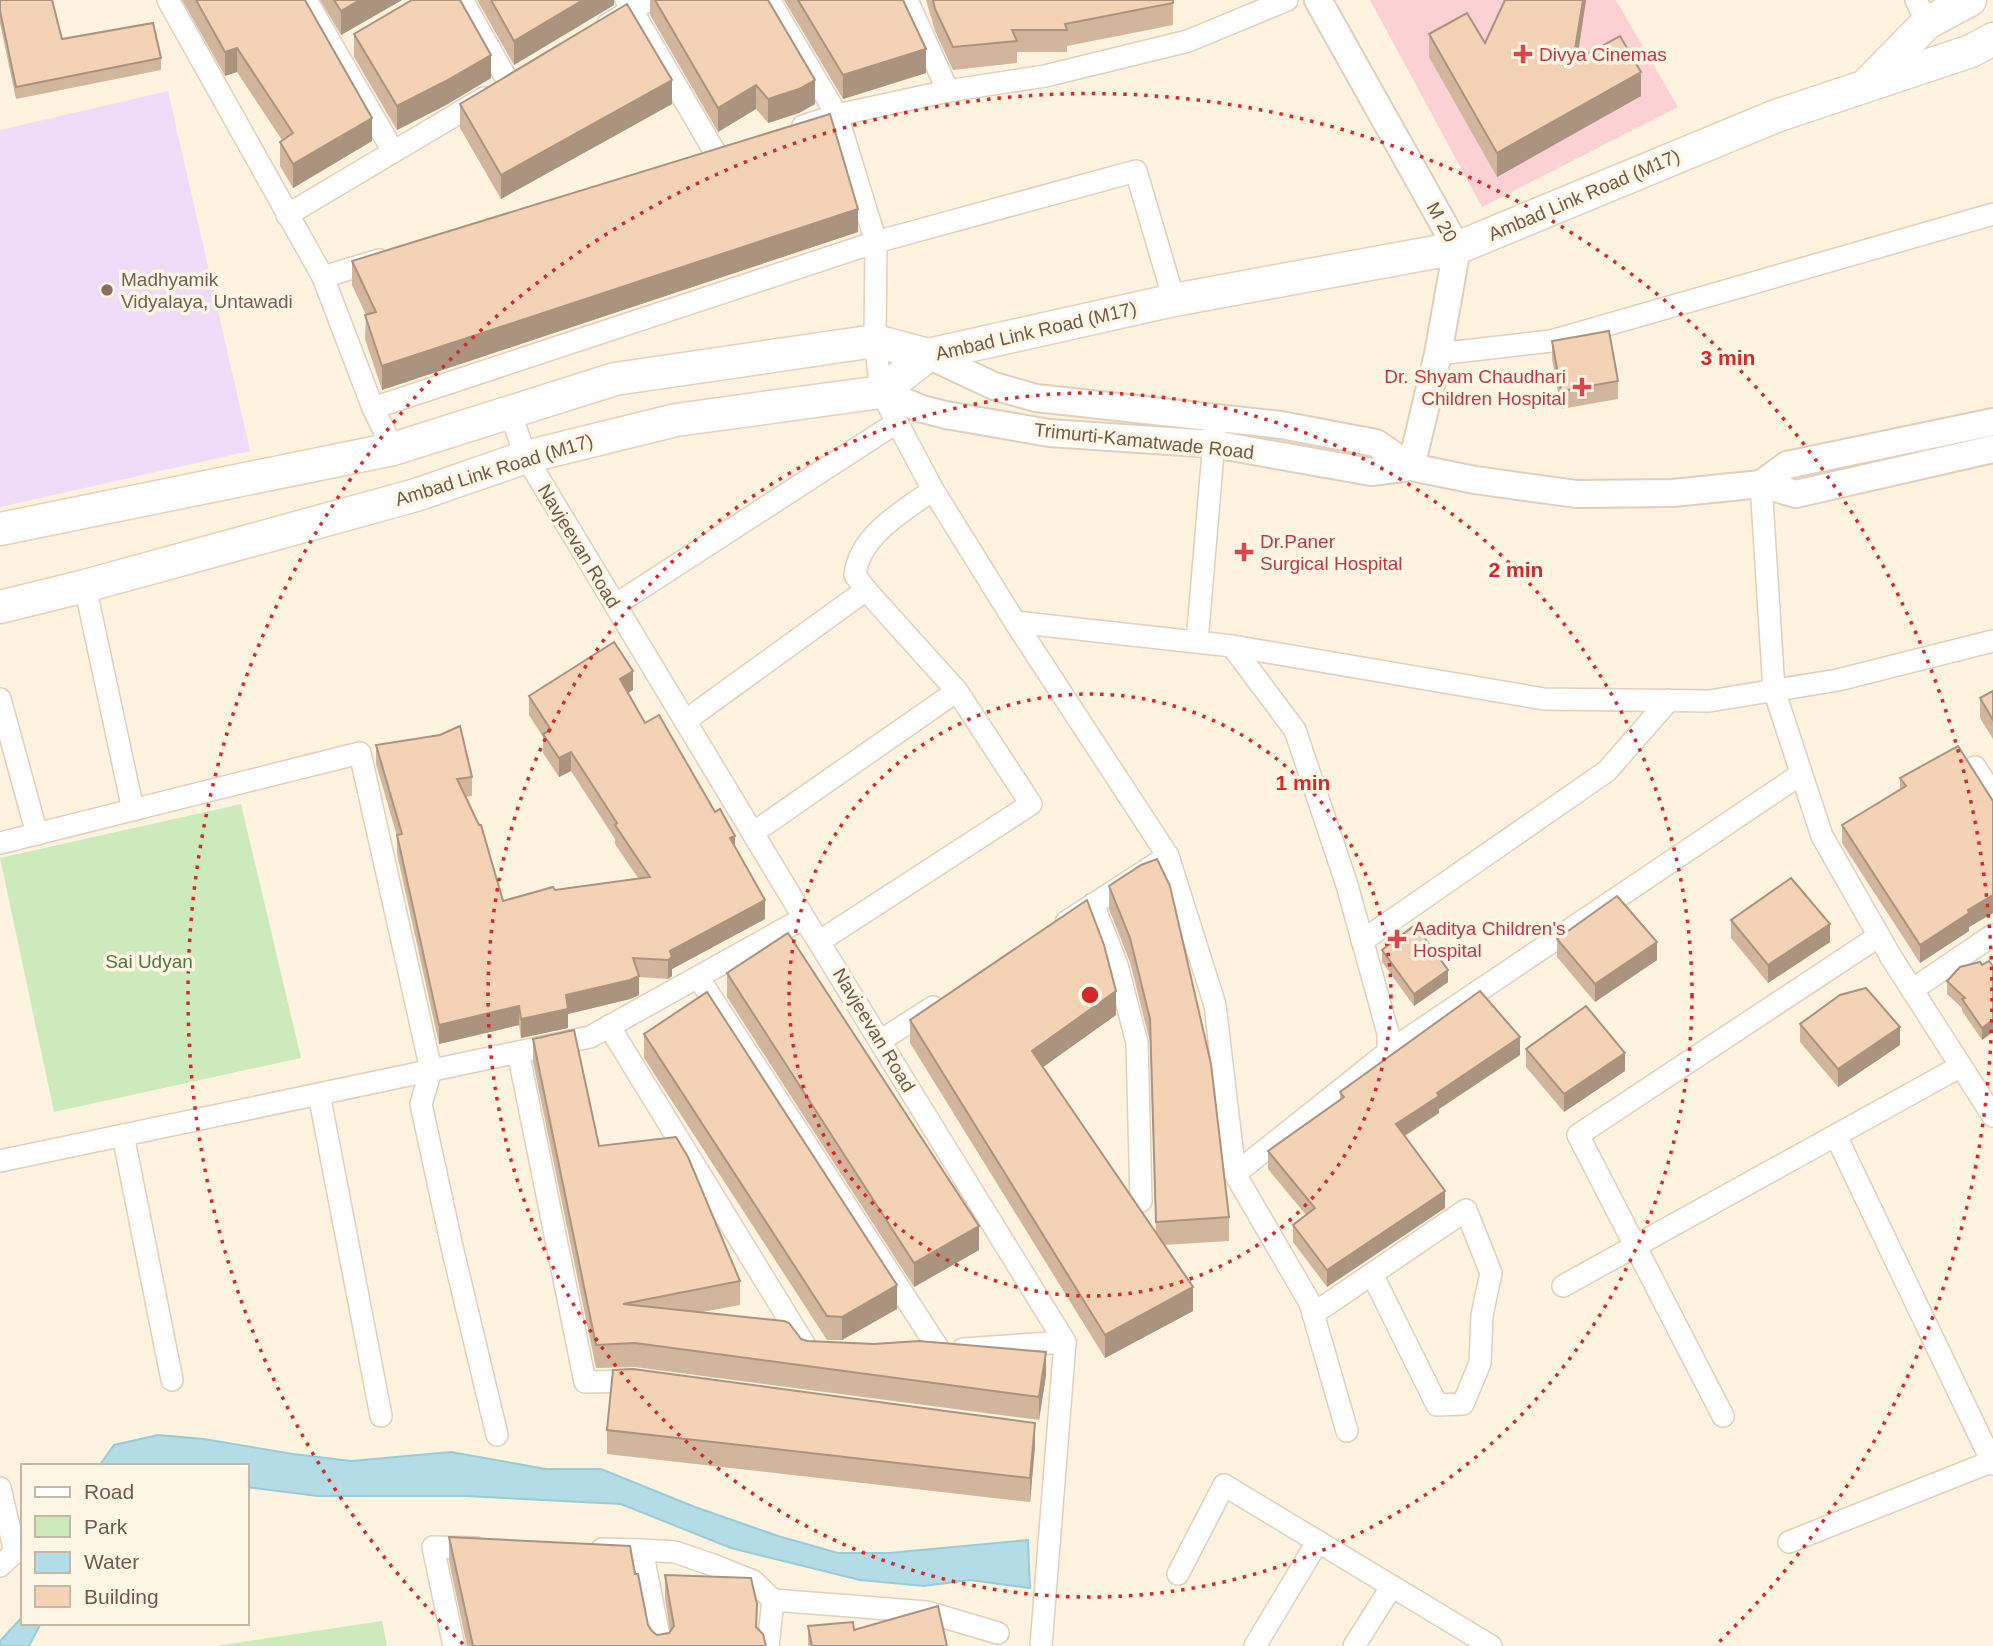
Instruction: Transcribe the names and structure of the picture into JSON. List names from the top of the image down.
{
  "streets": {
    "main road": ["Ambad Link Road (M17)"],
    "street": ["M 20", "Trimurti-Kamatwade Road", "Navjeevan Road"]
  },
  "crossings": [
    ["Ambad Link Road (M17)", "M 20"],
    ["Ambad Link Road (M17)", "Trimurti-Kamatwade Road"],
    ["Ambad Link Road (M17)", "Navjeevan Road"],
    ["M 20", "Trimurti-Kamatwade Road"]
  ],
  "parks": ["Sai Udyan"],
  "places": {
    "health": [
      "Divya Cinemas",
      "Dr. Shyam Chaudhari Children Hospital",
      "Dr.Paner Surgical Hospital",
      "Aaditya Children's Hospital"
    ],
    "other": ["Madhyamik Vidyalaya, Untawadi"]
  },
  "legend": [
    "Road",
    "Park",
    "Water",
    "Building"
  ],
  "rings": ["3 min", "2 min", "1 min"]
}
